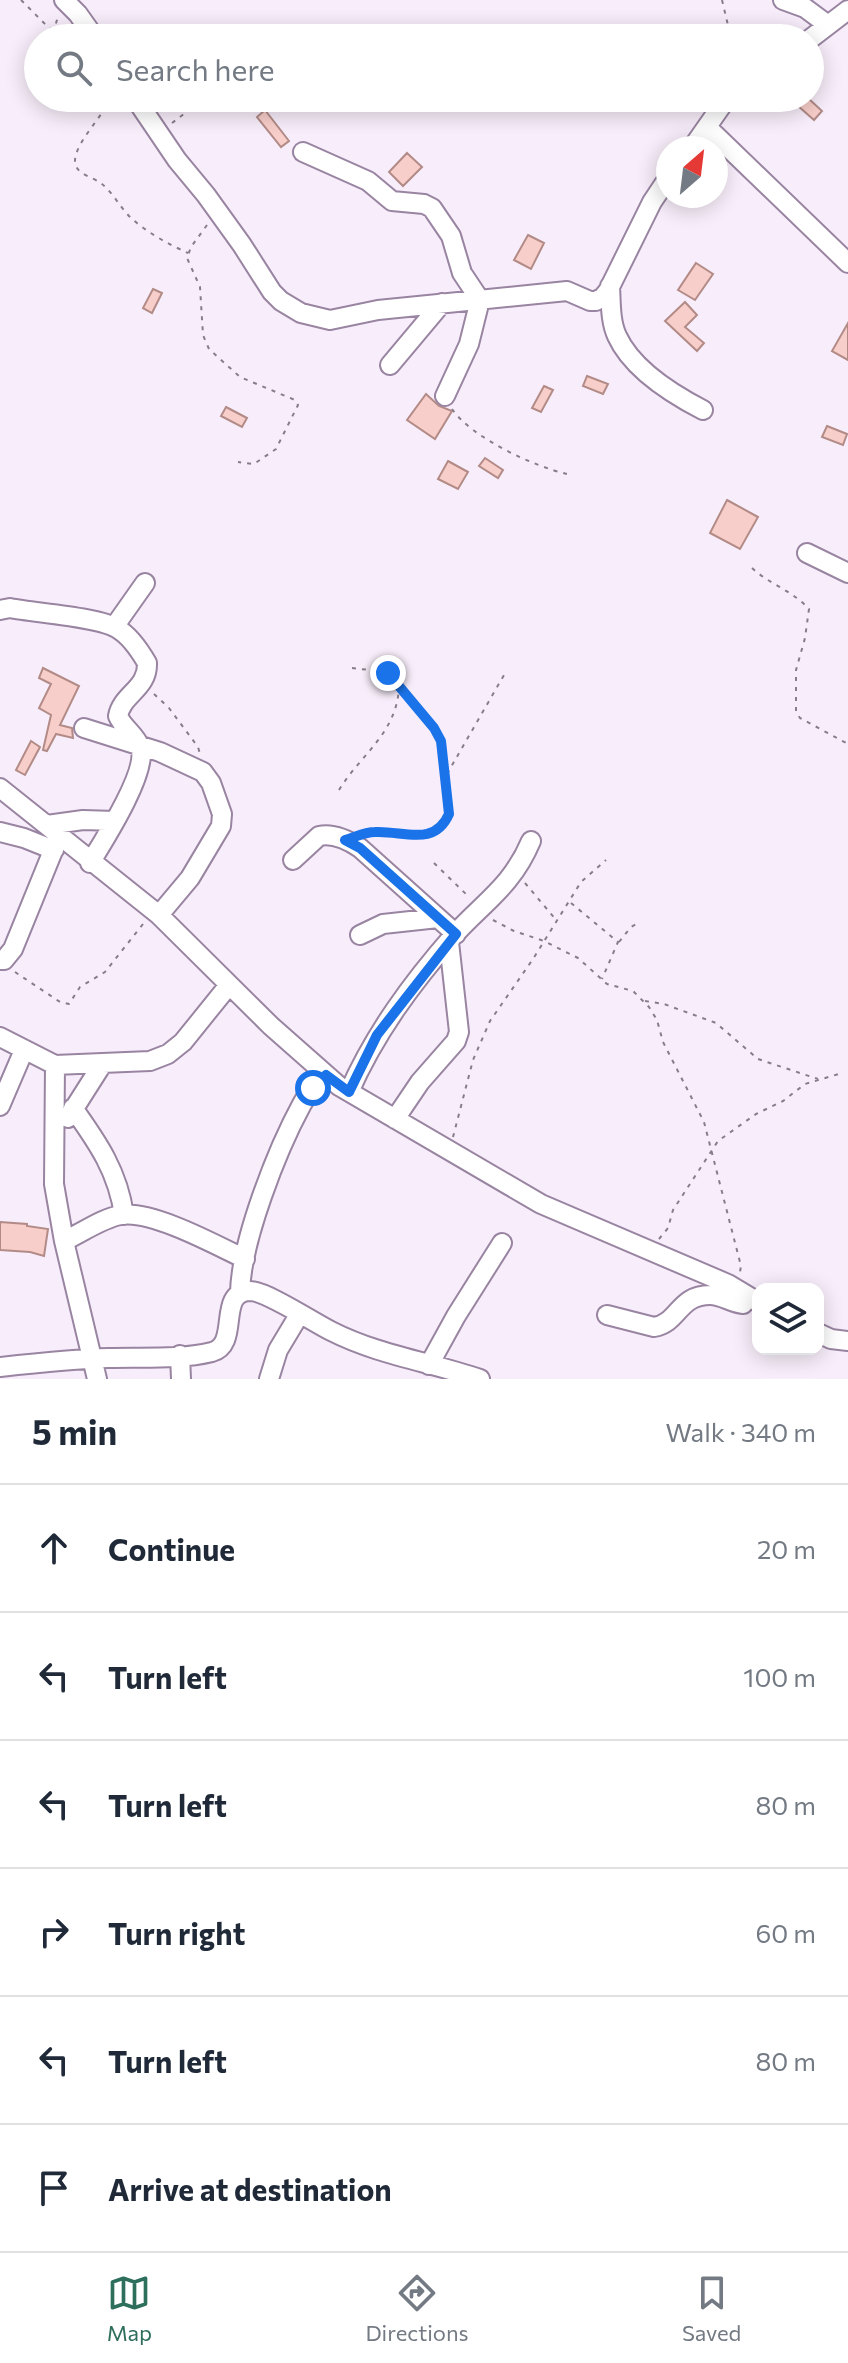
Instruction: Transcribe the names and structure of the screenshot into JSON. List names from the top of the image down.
{
  "north": "top right",
  "page": {
    "search": "Search here",
    "heading": ["5 min", "Walk · 340 m"],
    "list": [
      ["Continue", "20 m"],
      ["Turn left", "100 m"],
      ["Turn left", "80 m"],
      ["Turn right", "60 m"],
      ["Turn left", "80 m"],
      "Arrive at destination"
    ],
    "nav": ["Map", "Directions", "Saved"]
  }
}
